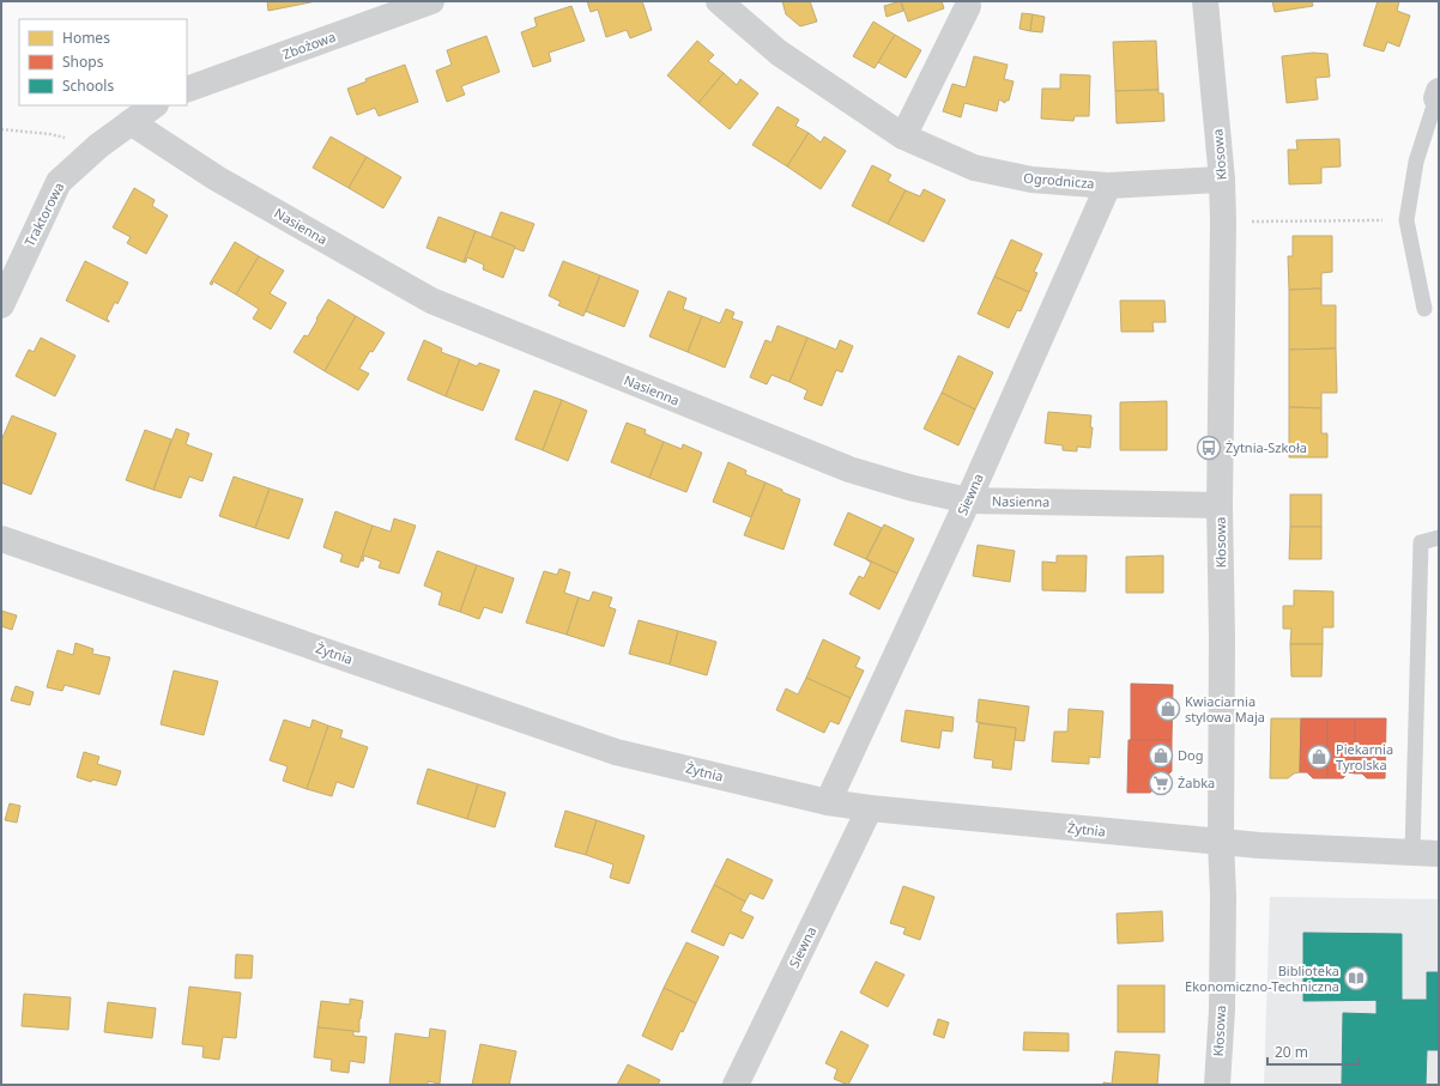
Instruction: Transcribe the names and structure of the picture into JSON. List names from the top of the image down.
{
  "streets": {
    "street": [
      "Zbożowa",
      "Kłosowa",
      "Ogrodnicza",
      "Traktorowa",
      "Nasienna",
      "Siewna",
      "Żytnia"
    ]
  },
  "crossings": [
    ["Kłosowa", "Ogrodnicza"],
    ["Kłosowa", "Nasienna"],
    ["Kłosowa", "Żytnia"],
    ["Ogrodnicza", "Siewna"],
    ["Traktorowa", "Nasienna"],
    ["Nasienna", "Siewna"],
    ["Siewna", "Żytnia"]
  ],
  "places": {
    "bus stop": ["Żytnia-Szkoła"],
    "shop": ["Kwiaciarnia stylowa Maja", "Dog", "Piekarnia Tyrolska"],
    "supermarket": ["Żabka"],
    "library": ["Biblioteka Ekonomiczno-Techniczna"]
  },
  "legend": ["Homes", "Shops", "Schools"],
  "scale_bar": "20 m"
}
